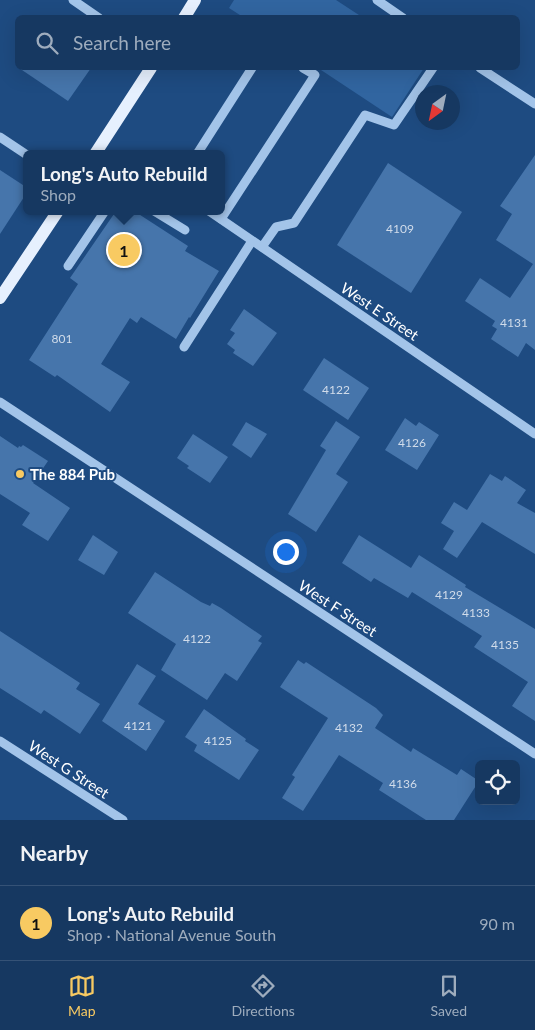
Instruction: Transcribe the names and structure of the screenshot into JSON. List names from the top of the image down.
{
  "streets": {
    "street": ["West E Street", "West F Street", "West G Street"]
  },
  "places": ["The 884 Pub"],
  "house_numbers": [
    "4109",
    "4131",
    "801",
    "4122",
    "4126",
    "4129",
    "4133",
    "4122",
    "4135",
    "4121",
    "4132",
    "4125",
    "4136"
  ],
  "north": "bottom left",
  "page": {
    "search": "Search here",
    "popup": ["Long's Auto Rebuild", "Shop"],
    "pins": "1",
    "heading": "Nearby",
    "list": [
      {
        "mark": "1",
        "name": "Long's Auto Rebuild",
        "note": "Shop · National Avenue South",
        "value": "90 m"
      }
    ],
    "nav": ["Map", "Directions", "Saved"]
  }
}
